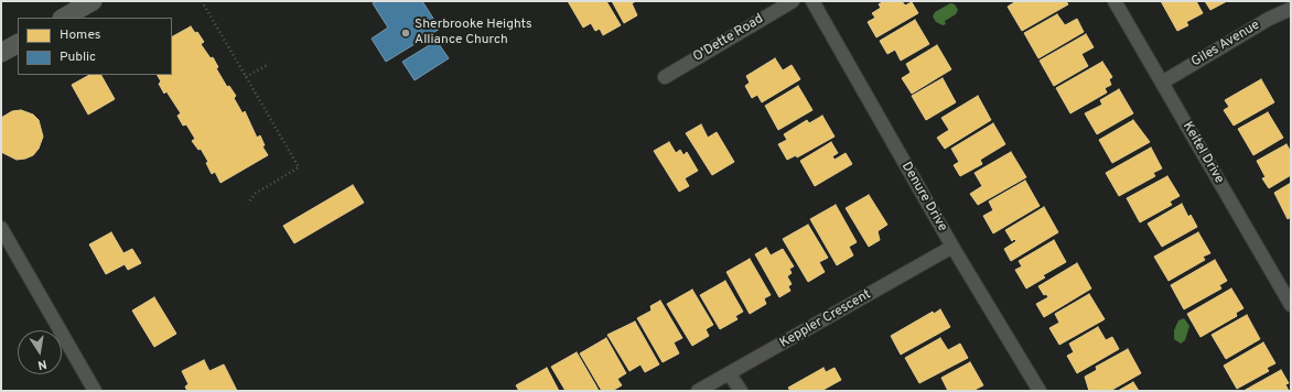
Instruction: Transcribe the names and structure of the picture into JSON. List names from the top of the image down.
{
  "streets": {
    "street": [
      "O'Dette Road",
      "Giles Avenue",
      "Keitel Drive",
      "Denure Drive",
      "Keppler Crescent"
    ]
  },
  "crossings": [
    ["Giles Avenue", "Keitel Drive"],
    ["Denure Drive", "Keppler Crescent"]
  ],
  "places": ["Sherbrooke Heights Alliance Church"],
  "legend": ["Homes", "Public"],
  "north": "bottom"
}
